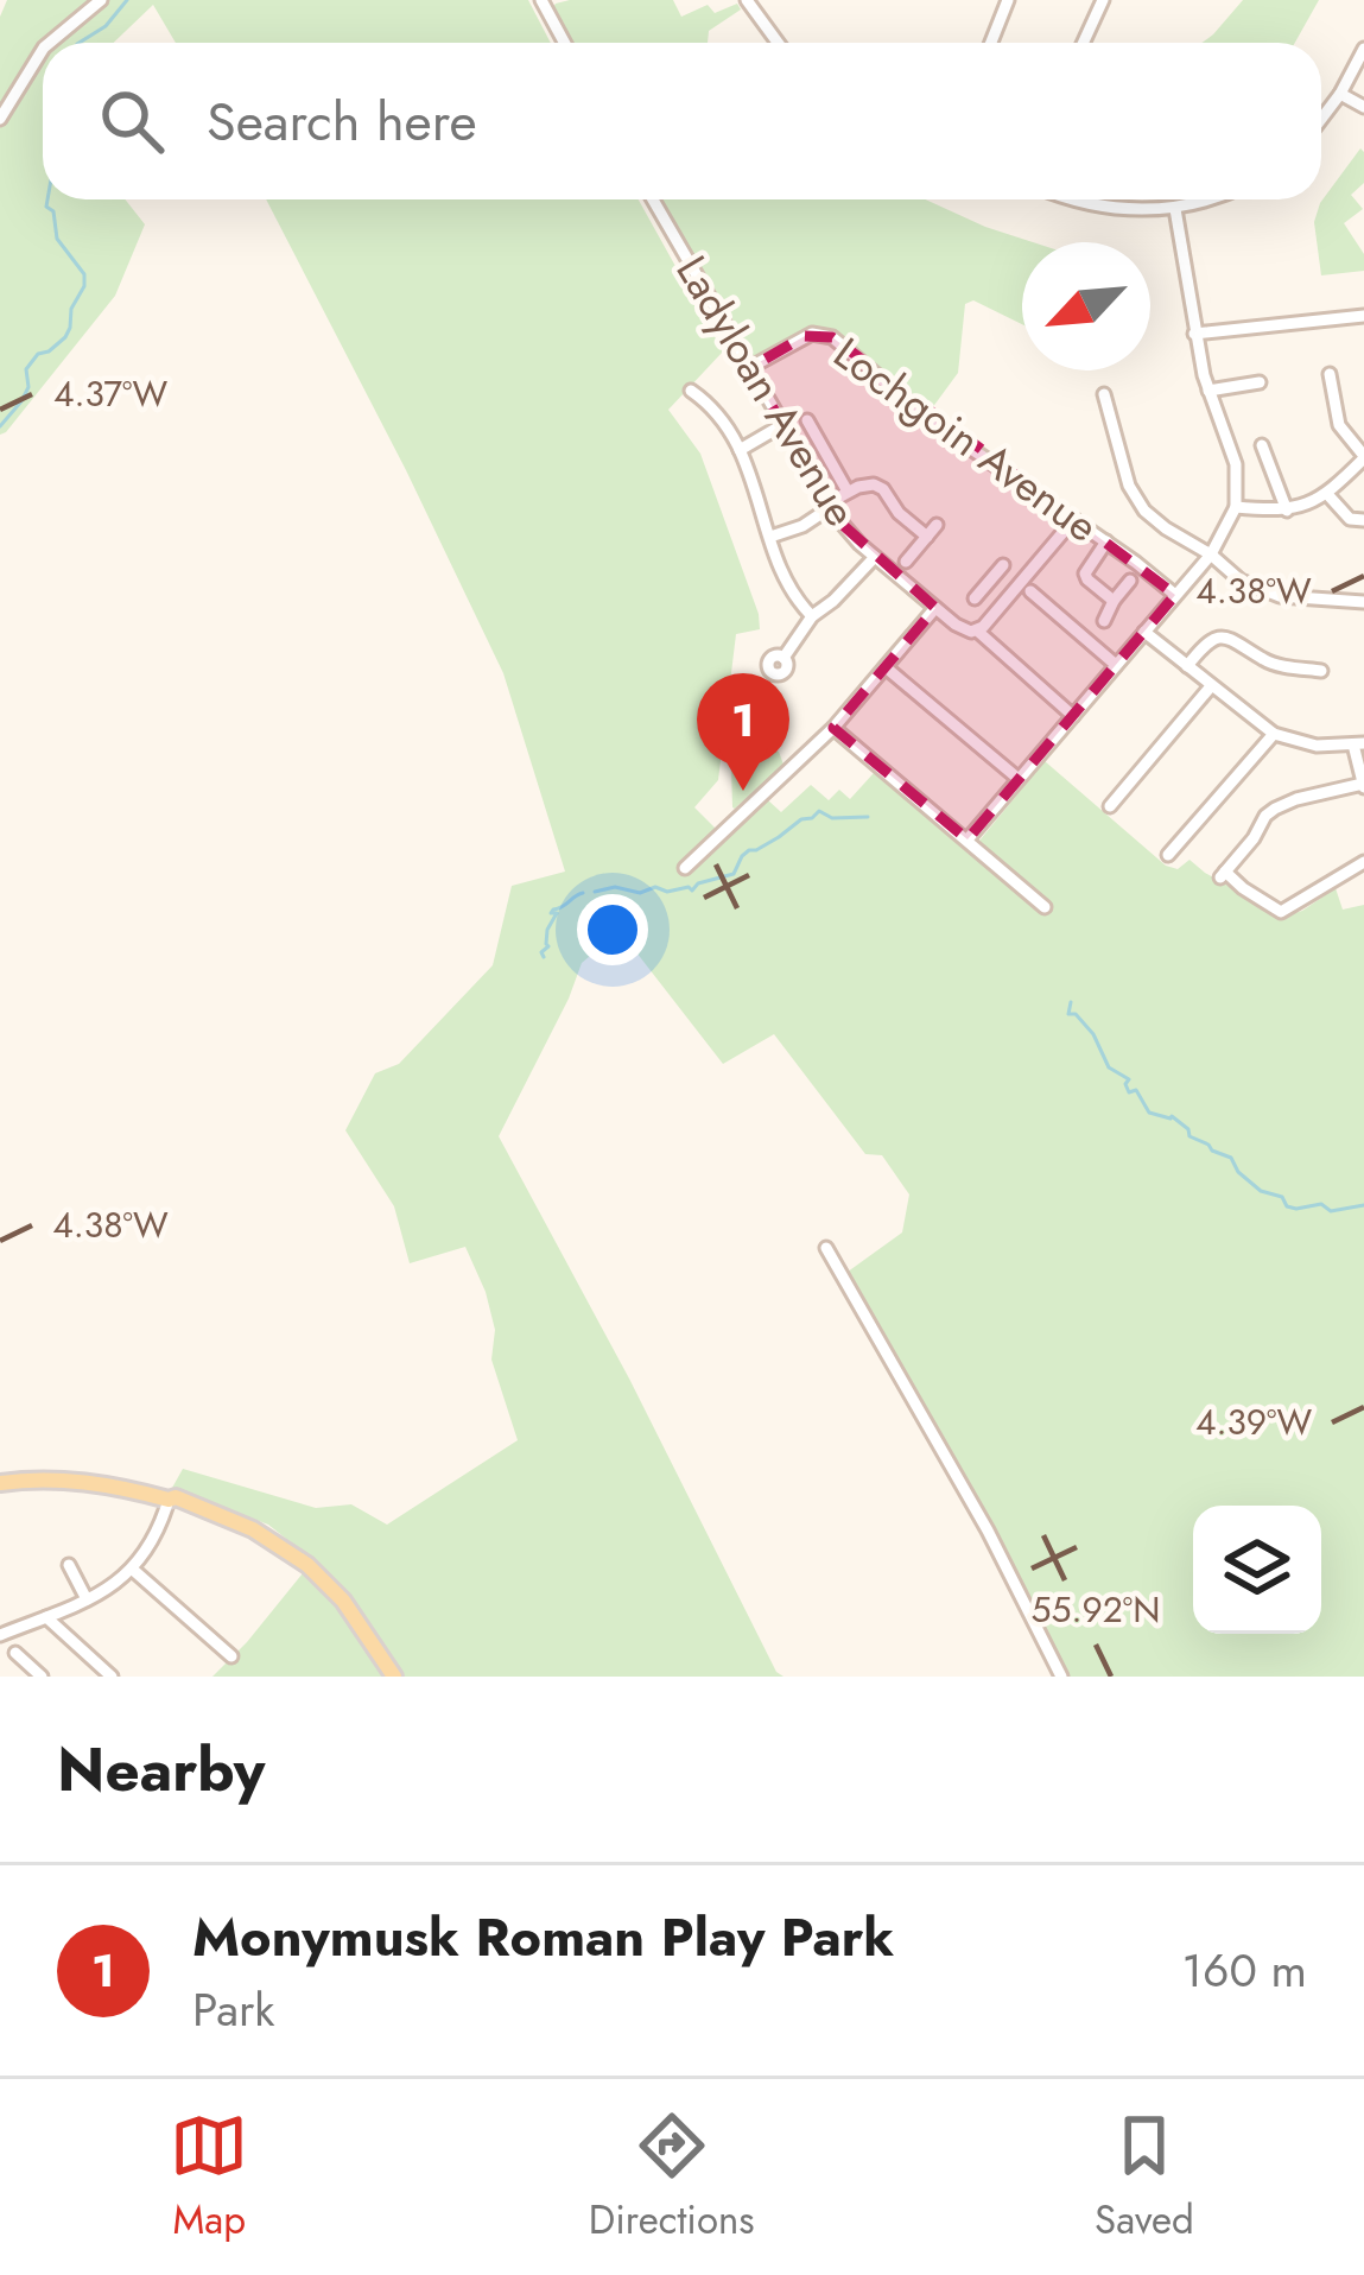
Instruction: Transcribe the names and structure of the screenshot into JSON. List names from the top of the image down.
{
  "streets": {
    "street": ["Ladyloan Avenue", "Lochgoin Avenue"]
  },
  "crossings": [
    ["Ladyloan Avenue", "Lochgoin Avenue"]
  ],
  "north": "bottom left",
  "page": {
    "search": "Search here",
    "pins": "1",
    "heading": "Nearby",
    "list": [
      {
        "mark": "1",
        "name": "Monymusk Roman Play Park",
        "note": "Park",
        "value": "160 m"
      }
    ],
    "nav": ["Map", "Directions", "Saved"]
  },
  "coordinates": [
    "4.37°W",
    "4.38°W",
    "4.39°W",
    "55.92°N"
  ]
}
